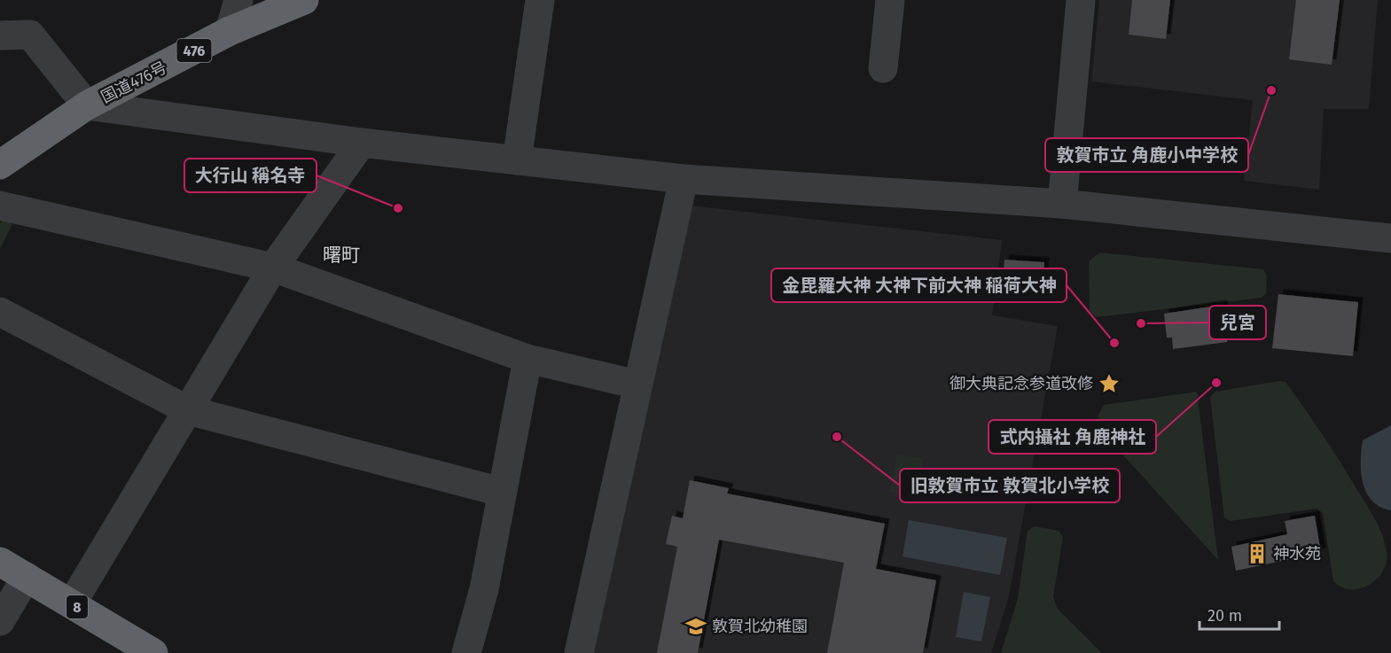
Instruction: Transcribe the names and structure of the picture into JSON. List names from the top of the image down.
{
  "streets": {
    "highway": ["476", "国道476号", "8"]
  },
  "districts": ["曙町"],
  "places": {
    "other": [
      "敦賀市立 角鹿小中学校",
      "大行山 稱名寺",
      "兒宮",
      "金毘羅大神 大神下前大神 稲荷大神",
      "式内攝社 角鹿神社",
      "旧敦賀市立 敦賀北小学校"
    ],
    "place": ["御大典記念参道改修"],
    "building": ["神水苑"],
    "school or university": ["敦賀北幼稚園"]
  },
  "scale_bar": "20 m"
}
